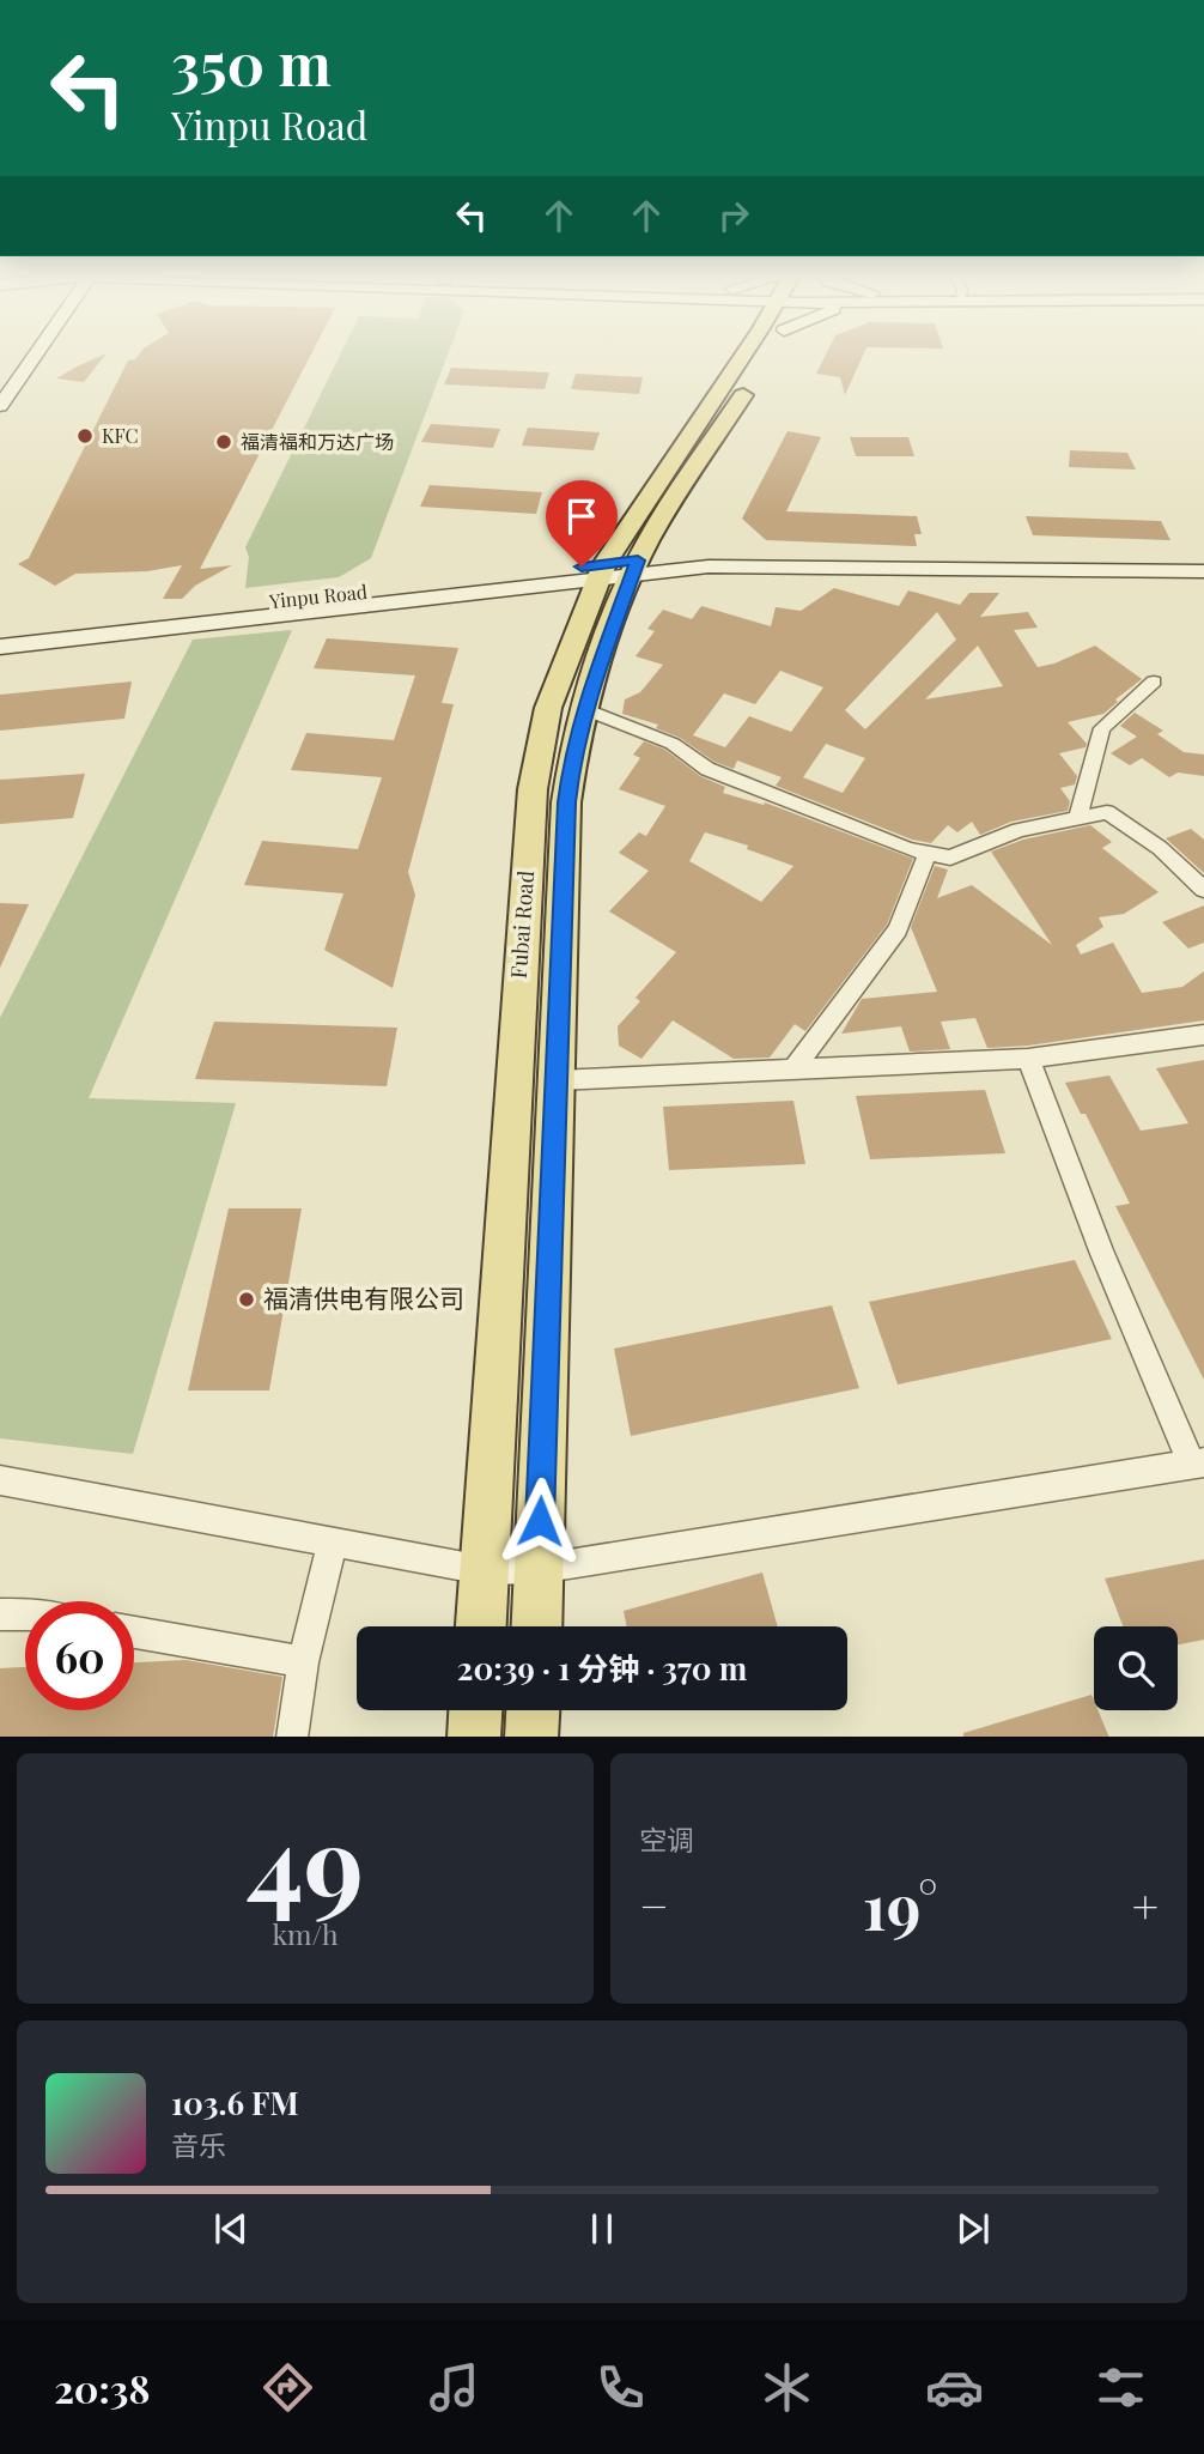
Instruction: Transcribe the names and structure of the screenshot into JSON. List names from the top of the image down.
{
  "streets": {
    "main road": ["Fubai Road"],
    "street": ["Yinpu Road"]
  },
  "crossings": [
    ["Yinpu Road", "Fubai Road"]
  ],
  "places": ["KFC", "福清福和万达广场", "福清供电有限公司"],
  "page": {
    "turn": ["350 m", "Yinpu Road"],
    "limit": "60",
    "trip": "20:39 · 1 分钟 · 370 m",
    "tile": [
      ["49", "km/h"],
      "空调"
    ],
    "heat": ["−", "19°", "+"],
    "song": ["103.6 FM", "音乐"],
    "tabs": "20:38"
  }
}
